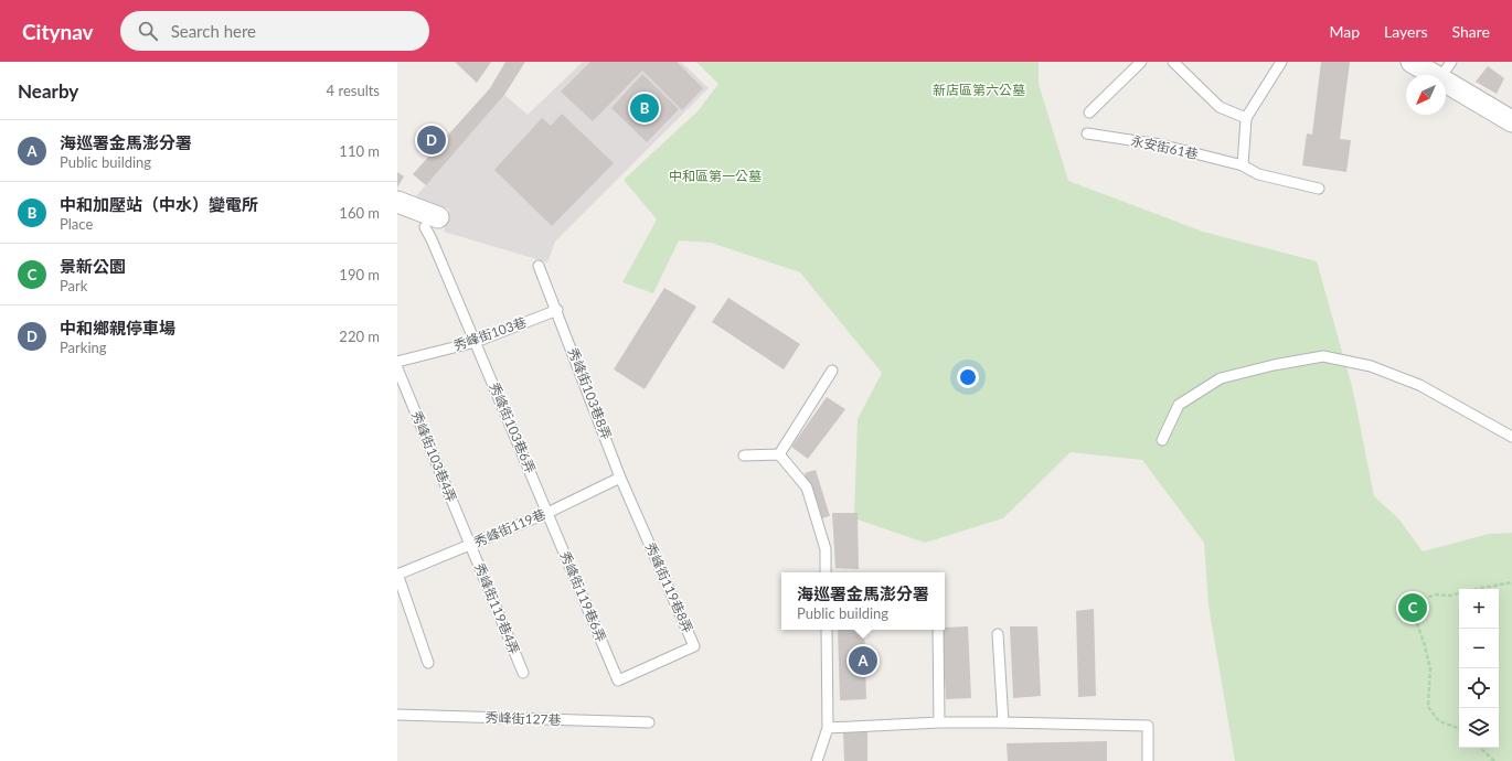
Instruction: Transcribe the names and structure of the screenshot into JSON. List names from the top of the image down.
{
  "streets": {
    "lane": [
      "永安街61巷",
      "秀峰街103巷",
      "秀峰街103巷8弄",
      "秀峰街103巷6弄",
      "秀峰街103巷4弄",
      "秀峰街119巷",
      "秀峰街119巷8弄",
      "秀峰街119巷6弄",
      "秀峰街119巷4弄",
      "秀峰街127巷"
    ]
  },
  "crossings": [
    ["秀峰街103巷", "秀峰街103巷8弄"],
    ["秀峰街103巷", "秀峰街103巷6弄"],
    ["秀峰街103巷8弄", "秀峰街119巷"],
    ["秀峰街103巷8弄", "秀峰街119巷8弄"],
    ["秀峰街103巷6弄", "秀峰街119巷"],
    ["秀峰街103巷6弄", "秀峰街119巷6弄"],
    ["秀峰街103巷4弄", "秀峰街119巷"],
    ["秀峰街103巷4弄", "秀峰街119巷4弄"],
    ["秀峰街119巷", "秀峰街119巷8弄"],
    ["秀峰街119巷", "秀峰街119巷6弄"],
    ["秀峰街119巷", "秀峰街119巷4弄"],
    ["秀峰街119巷8弄", "秀峰街119巷6弄"]
  ],
  "parks": ["新店區第六公墓", "中和區第一公墓"],
  "north": "bottom left",
  "page": {
    "header": "Citynav",
    "search": "Search here",
    "nav": ["Map", "Layers", "Share"],
    "heading": ["Nearby", "4 results"],
    "pins": [
      "B",
      "D",
      "C",
      "A"
    ],
    "list": [
      {
        "mark": "A",
        "name": "海巡署金馬澎分署",
        "note": "Public building",
        "value": "110 m"
      },
      {
        "mark": "B",
        "name": "中和加壓站（中水）變電所",
        "note": "Place",
        "value": "160 m"
      },
      {
        "mark": "C",
        "name": "景新公園",
        "note": "Park",
        "value": "190 m"
      },
      {
        "mark": "D",
        "name": "中和鄉親停車場",
        "note": "Parking",
        "value": "220 m"
      }
    ],
    "popup": ["海巡署金馬澎分署", "Public building"],
    "map_buttons": ["+", "−"]
  }
}
